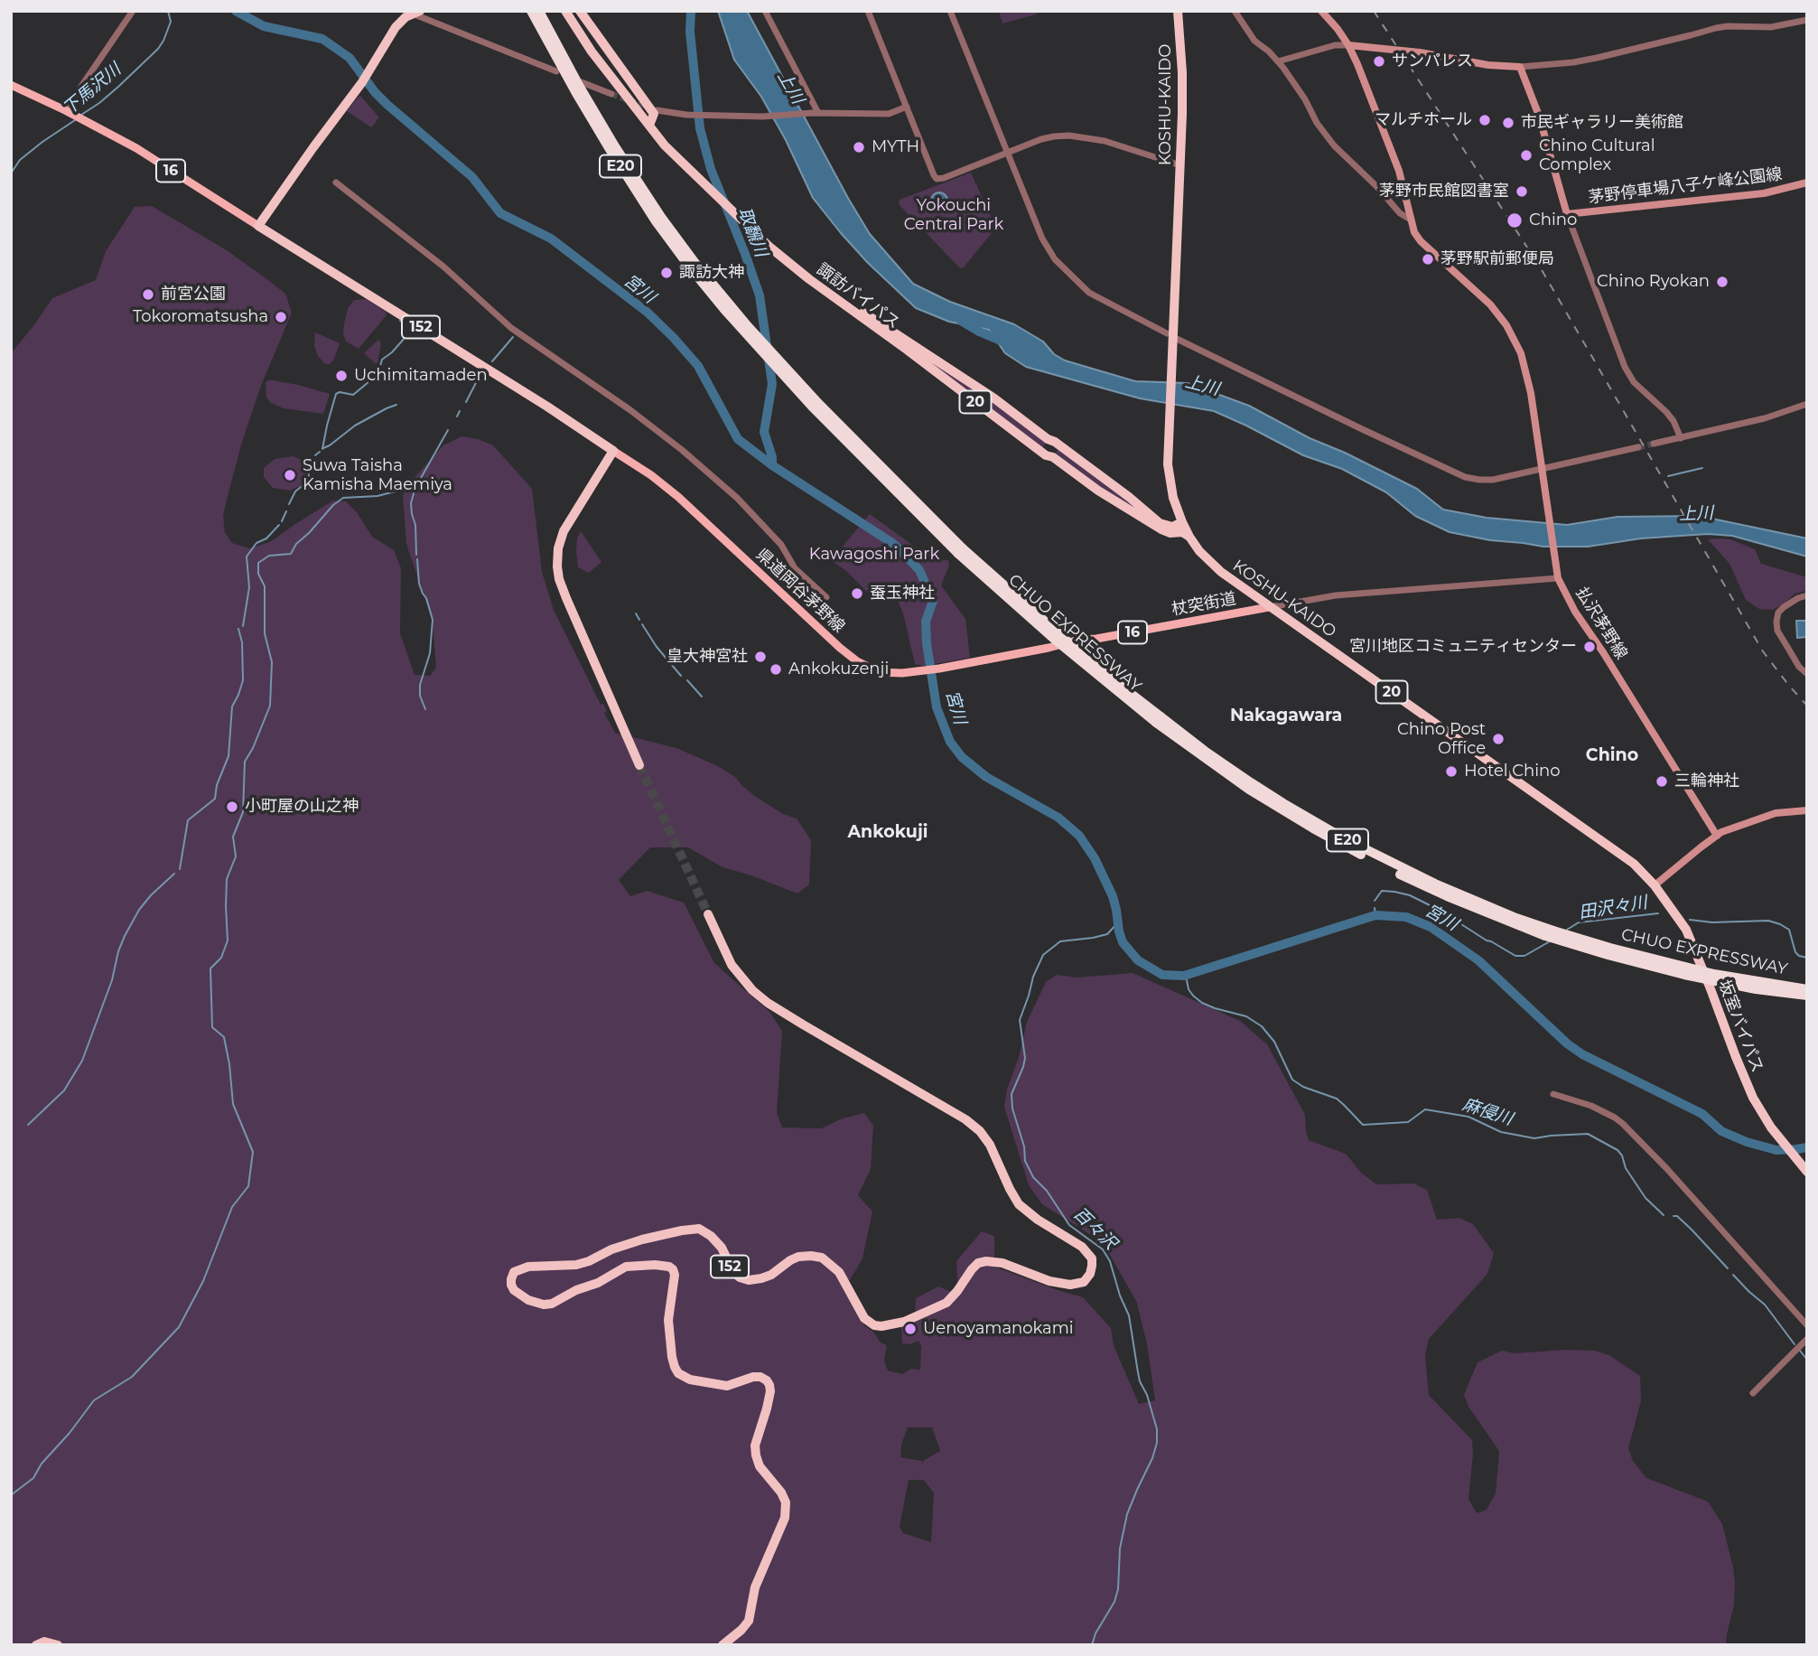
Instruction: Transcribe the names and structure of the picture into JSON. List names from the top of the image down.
{
  "streets": {
    "highway": [
      "KOSHU-KAIDO",
      "E20",
      "諏訪バイパス",
      "152",
      "20",
      "CHUO EXPRESSWAY",
      "坂室バイパス"
    ],
    "main road": [
      "16",
      "茅野停車場八子ケ峰公園線",
      "県道岡谷茅野線",
      "杖突街道",
      "払沢茅野線"
    ]
  },
  "crossings": [
    ["KOSHU-KAIDO", "諏訪バイパス"],
    ["KOSHU-KAIDO", "杖突街道"],
    ["KOSHU-KAIDO", "坂室バイパス"],
    ["16", "152"],
    ["諏訪バイパス", "20"],
    ["152", "県道岡谷茅野線"],
    ["県道岡谷茅野線", "杖突街道"]
  ],
  "districts": ["Nakagawara", "Chino", "Ankokuji"],
  "water": [
    "上川",
    "下馬沢川",
    "取飜川",
    "宮川",
    "田沢々川",
    "麻侵川",
    "百々沢"
  ],
  "parks": ["Yokouchi Central Park", "Kawagoshi Park"],
  "places": [
    "サンパレス",
    "マルチホール",
    "市民ギャラリー美術館",
    "MYTH",
    "Chino Cultural Complex",
    "茅野市民館図書室",
    "Chino",
    "茅野駅前郵便局",
    "諏訪大神",
    "Chino Ryokan",
    "前宮公園",
    "Tokoromatsusha",
    "Uchimitamaden",
    "Suwa Taisha Kamisha Maemiya",
    "蚕玉神社",
    "宮川地区コミュニティセンター",
    "皇大神宮社",
    "Ankokuzenji",
    "Chino Post Office",
    "Hotel Chino",
    "三輪神社",
    "小町屋の山之神",
    "Uenoyamanokami"
  ]
}
